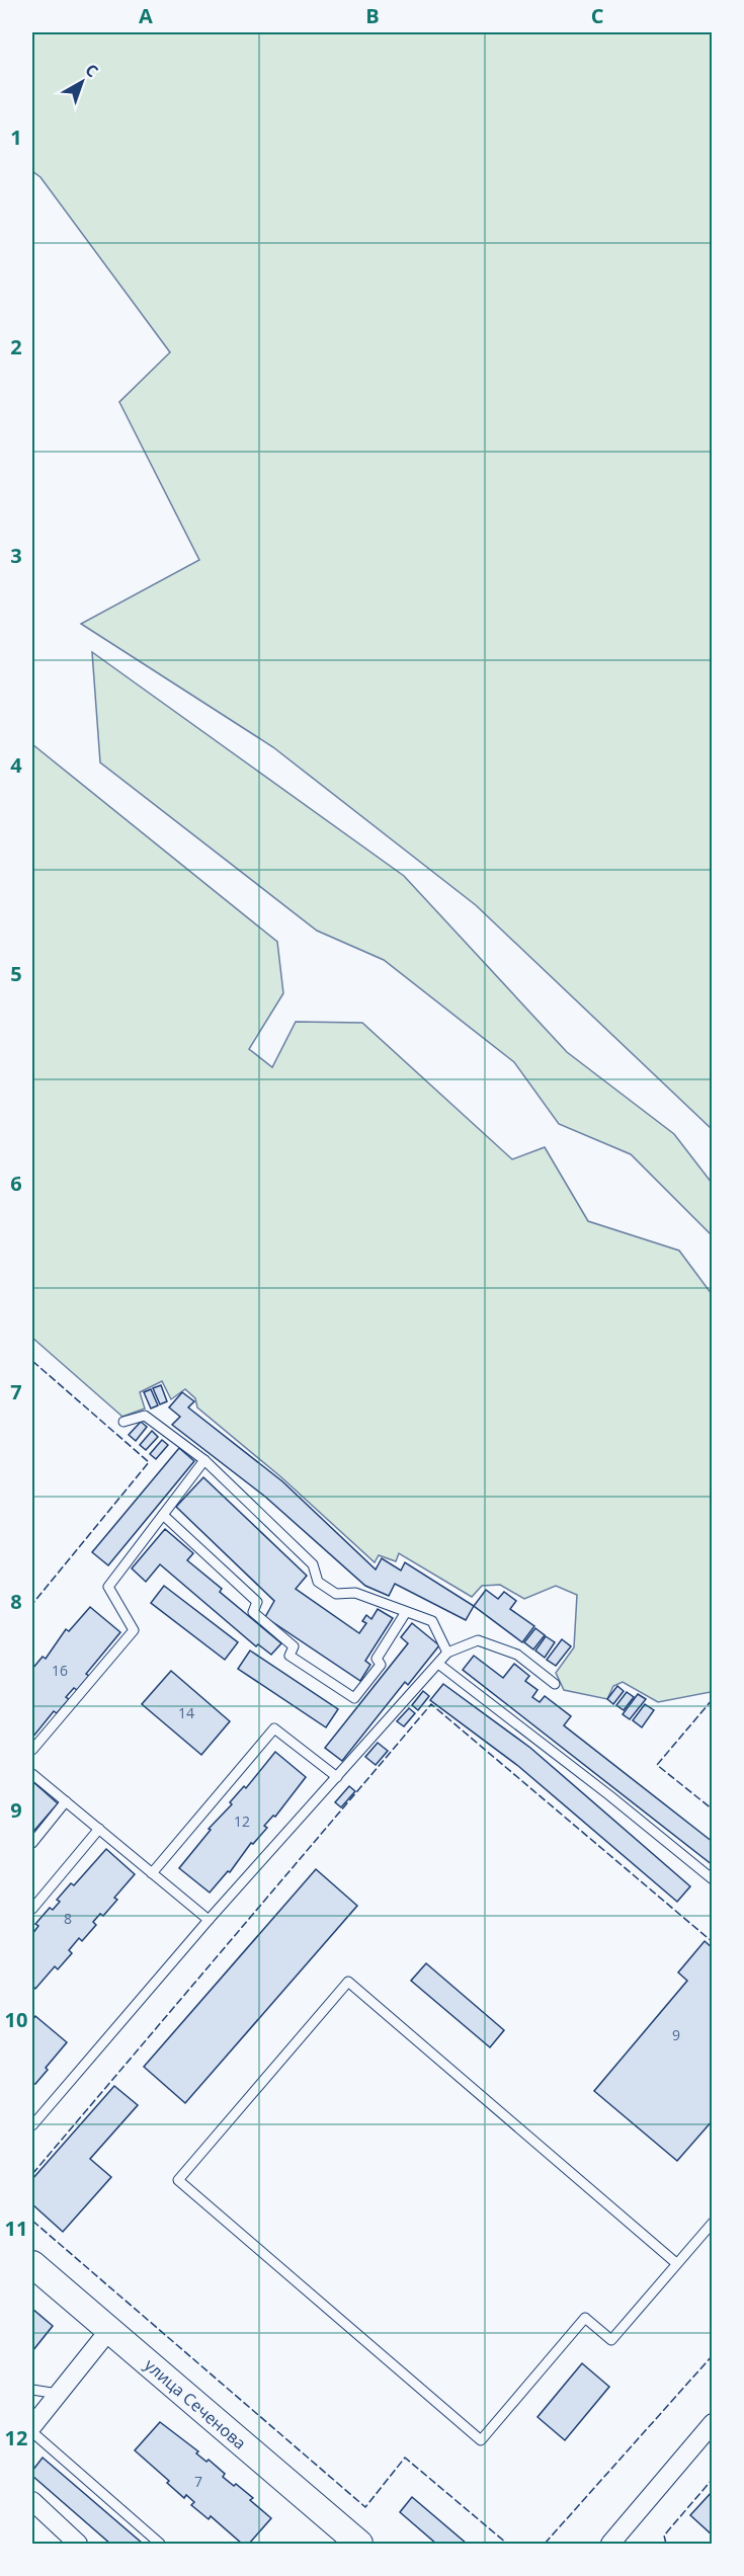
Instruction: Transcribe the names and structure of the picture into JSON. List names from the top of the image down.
{
  "streets": {
    "main road": ["улица Сеченова"]
  },
  "house_numbers": [
    "16",
    "14",
    "12",
    "8",
    "9",
    "7"
  ],
  "north": "top right",
  "grid": {
    "columns": ["A", "B", "C"],
    "rows": [
      "1",
      "2",
      "3",
      "4",
      "5",
      "6",
      "7",
      "8",
      "9",
      "10",
      "11",
      "12"
    ]
  }
}
